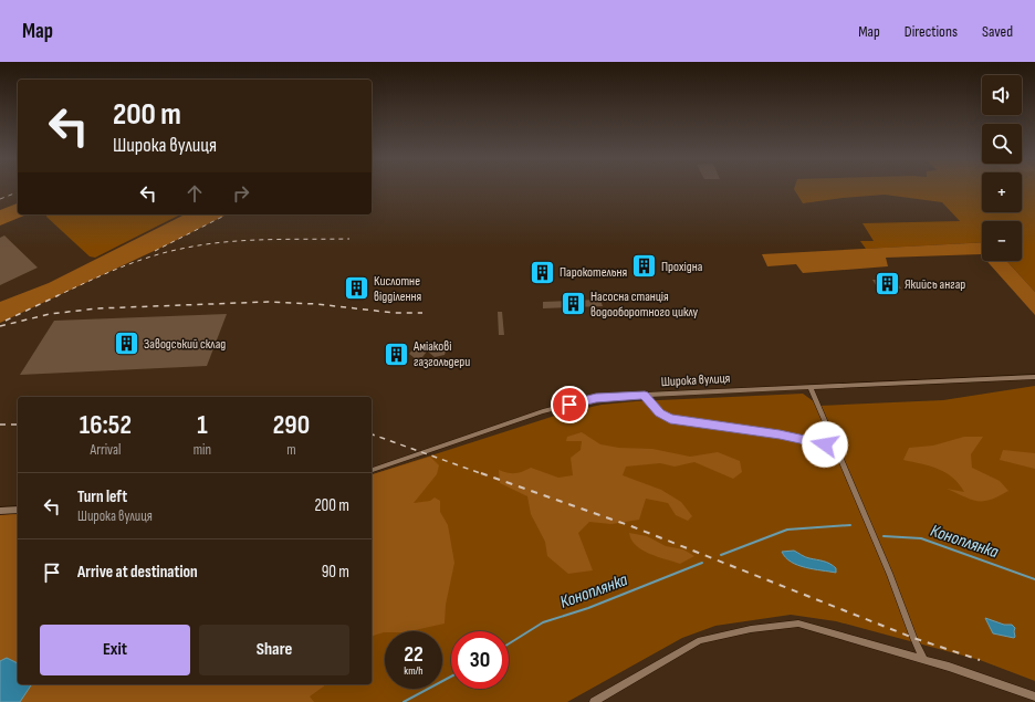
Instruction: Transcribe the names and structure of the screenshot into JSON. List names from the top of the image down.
{
  "streets": {
    "street": ["Широка вулиця"]
  },
  "water": ["Коноплянка"],
  "places": {
    "building": [
      "Прохідна",
      "Парокотельня",
      "Якийсь ангар",
      "Кислотне відділення",
      "Насосна станція водооборотного циклу",
      "Заводський склад",
      "Аміакові газгольдери"
    ]
  },
  "page": {
    "header": "Map",
    "nav": ["Map", "Directions", "Saved"],
    "map_buttons": ["+", "−"],
    "turn": ["200 m", "Широка вулиця"],
    "eta": [
      "16:52",
      "Arrival",
      "1",
      "min",
      "290",
      "m"
    ],
    "list": [
      {
        "name": "Turn left",
        "note": "Широка вулиця",
        "value": "200 m"
      },
      {
        "name": "Arrive at destination",
        "value": "90 m"
      }
    ],
    "buttons": ["Exit", "Share"],
    "speed": "22 km/h",
    "limit": "30"
  }
}
